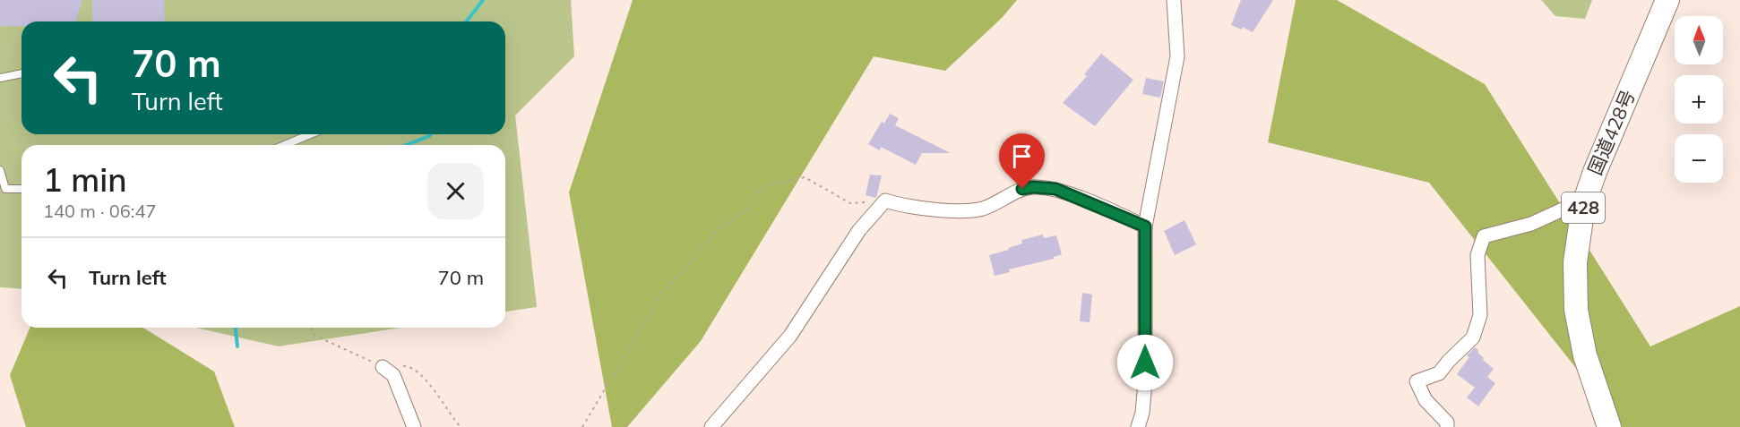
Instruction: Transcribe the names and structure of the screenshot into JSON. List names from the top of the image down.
{
  "streets": {
    "highway": ["国道428号", "428"]
  },
  "north": "top",
  "page": {
    "map_buttons": ["+", "−"],
    "turn": ["70 m", "Turn left"],
    "heading": ["1 min", "140 m · 06:47"],
    "list": [
      {
        "name": "Turn left",
        "value": "70 m"
      }
    ]
  }
}
